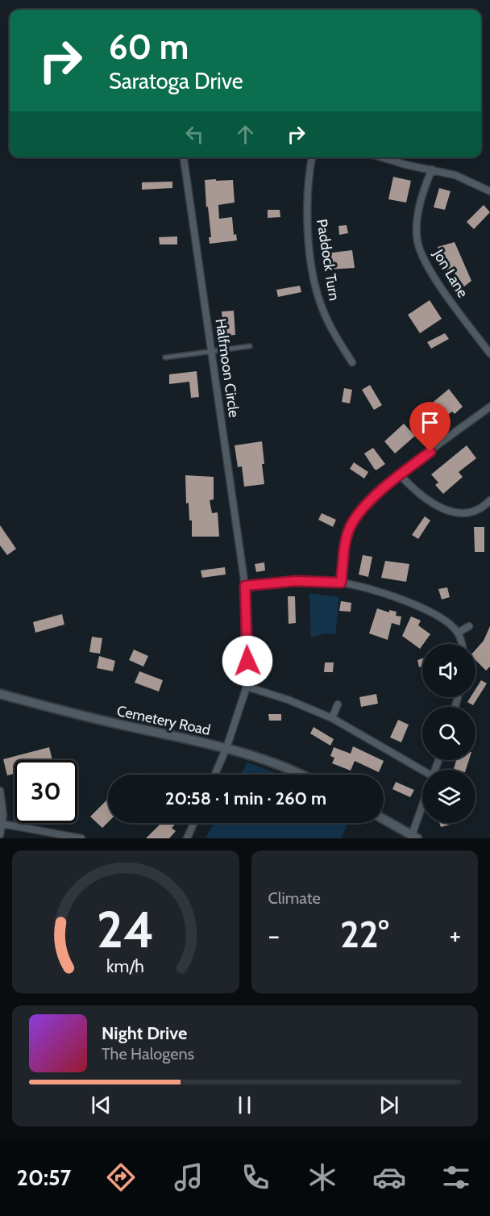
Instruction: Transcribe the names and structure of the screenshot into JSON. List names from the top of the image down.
{
  "streets": {
    "street": [
      "Paddock Turn",
      "Jon Lane",
      "Halfmoon Circle",
      "Cemetery Road"
    ]
  },
  "crossings": [
    ["Halfmoon Circle", "Cemetery Road"]
  ],
  "page": {
    "turn": ["60 m", "Saratoga Drive"],
    "limit": "30",
    "trip": "20:58 · 1 min · 260 m",
    "tile": "Climate",
    "heat": ["−", "22°", "+"],
    "song": ["Night Drive", "The Halogens"],
    "tabs": "20:57",
    "gauge": ["24", "km/h"]
  }
}
